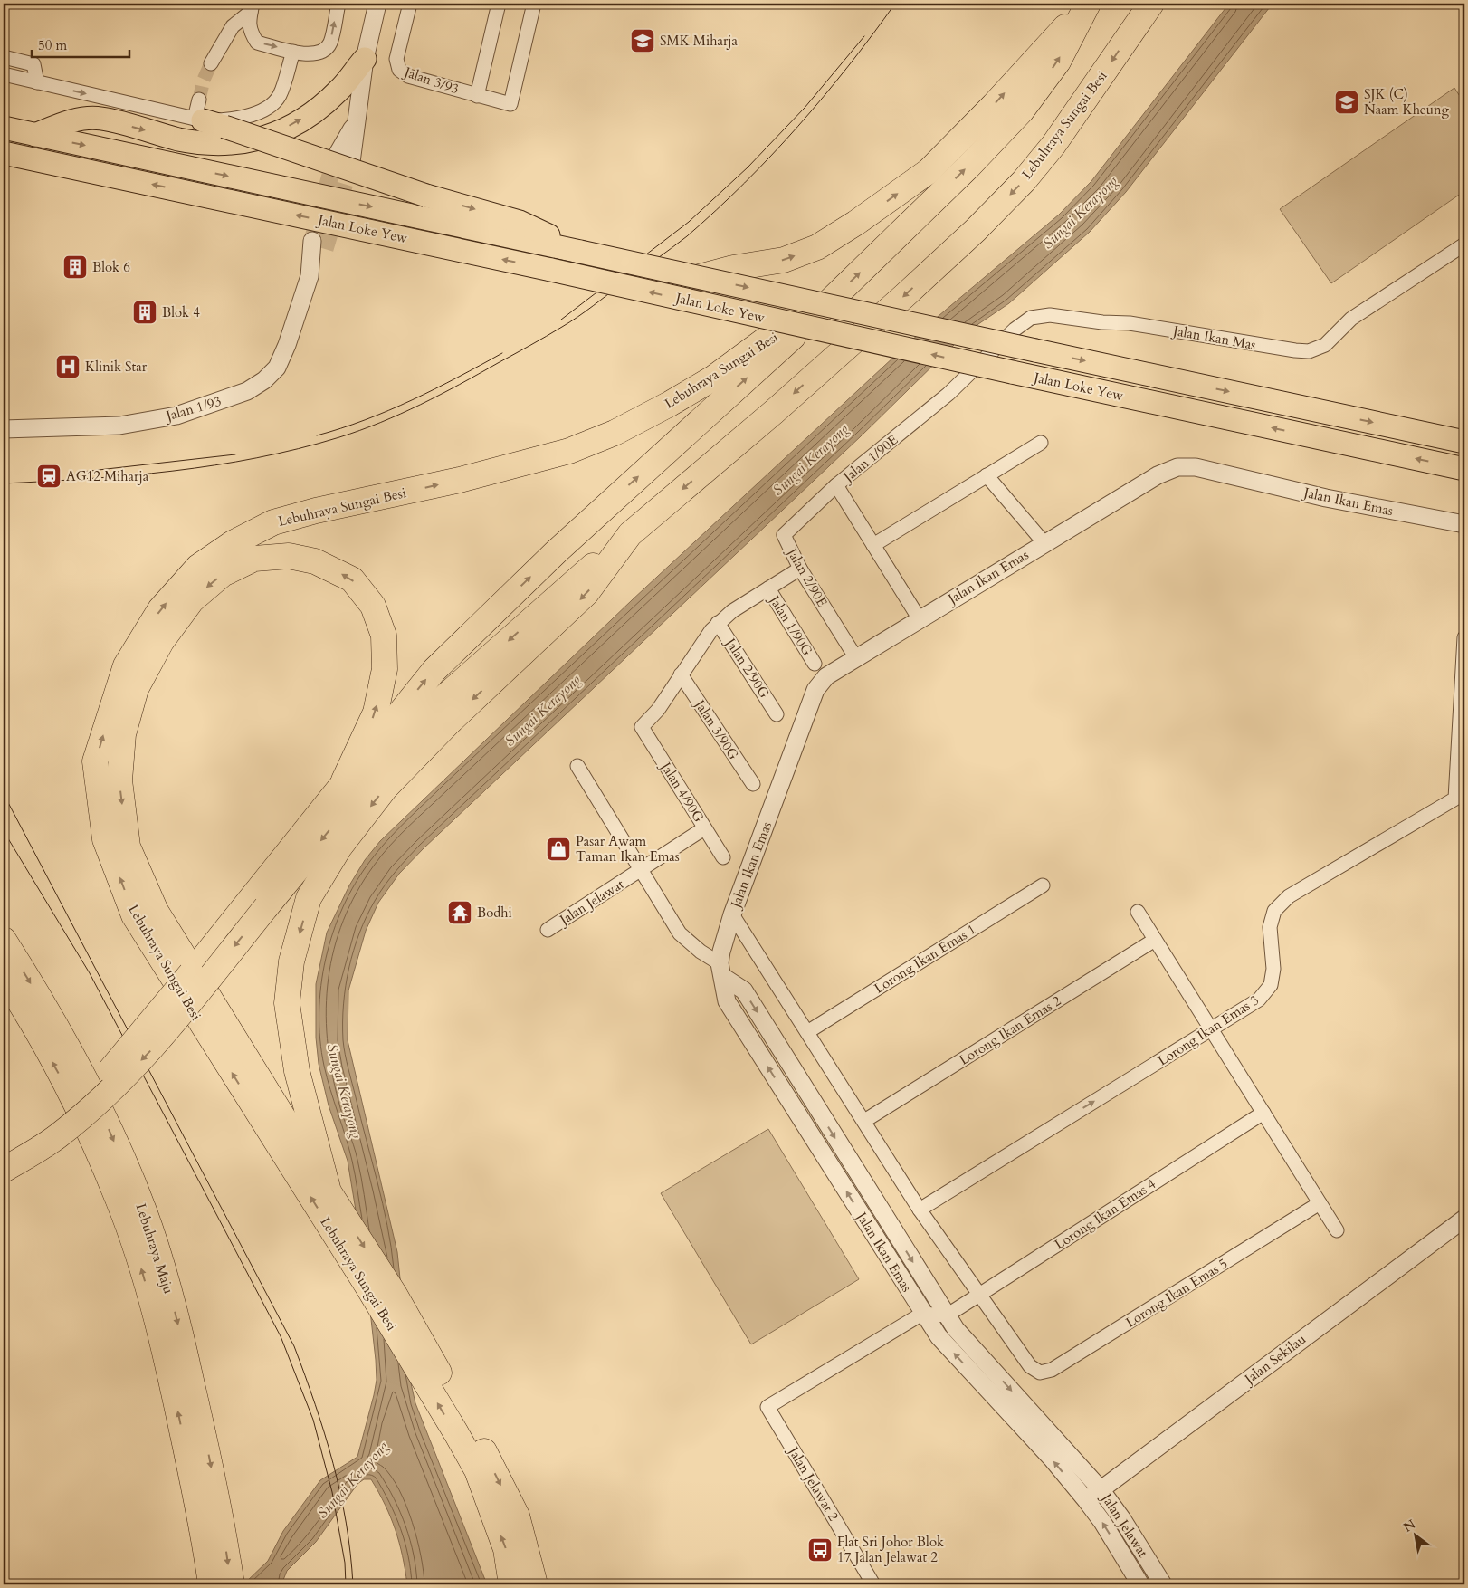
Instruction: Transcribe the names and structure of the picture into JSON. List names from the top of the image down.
{
  "streets": {
    "highway": ["Lebuhraya Sungai Besi", "Jalan Loke Yew", "Lebuhraya Maju"],
    "street": [
      "Jalan 3/93",
      "Jalan Ikan Mas",
      "Jalan 1/93",
      "Jalan 1/90E",
      "Jalan Ikan Emas",
      "Jalan 2/90E",
      "Jalan 1/90G",
      "Jalan 2/90G",
      "Jalan 3/90G",
      "Jalan 4/90G",
      "Jalan Jelawat",
      "Lorong Ikan Emas 1",
      "Lorong Ikan Emas 2",
      "Lorong Ikan Emas 3",
      "Lorong Ikan Emas 4",
      "Lorong Ikan Emas 5",
      "Jalan Sekilau",
      "Jalan Jelawat 2"
    ]
  },
  "crossings": [
    ["Jalan Ikan Mas", "Jalan 1/90E"],
    ["Jalan 1/90E", "Jalan Ikan Emas"],
    ["Jalan 1/90E", "Jalan 2/90E"],
    ["Jalan Ikan Emas", "Jalan 2/90E"],
    ["Jalan Ikan Emas", "Jalan Jelawat"],
    ["Jalan Ikan Emas", "Lorong Ikan Emas 4"],
    ["Jalan Ikan Emas", "Jalan Sekilau"],
    ["Jalan Ikan Emas", "Jalan Jelawat 2"],
    ["Jalan 3/90G", "Jalan 4/90G"],
    ["Jalan 4/90G", "Jalan Jelawat"],
    ["Jalan Jelawat", "Jalan Sekilau"],
    ["Lorong Ikan Emas 4", "Lorong Ikan Emas 5"]
  ],
  "one_way": ["Lorong Ikan Emas 3"],
  "water": ["Sungai Kerayong"],
  "places": {
    "school or university": ["SMK Miharja", "SJK (C) Naam Kheung"],
    "building": ["Blok 6", "Blok 4"],
    "hospital": ["Klinik Star"],
    "station": ["AG12 Miharja"],
    "shop": ["Pasar Awam Taman Ikan Emas"],
    "temple": ["Bodhi"],
    "bus stop": ["Flat Sri Johor Blok 17 Jalan Jelawat 2"]
  },
  "scale_bar": "50 m",
  "north": "top left"
}
